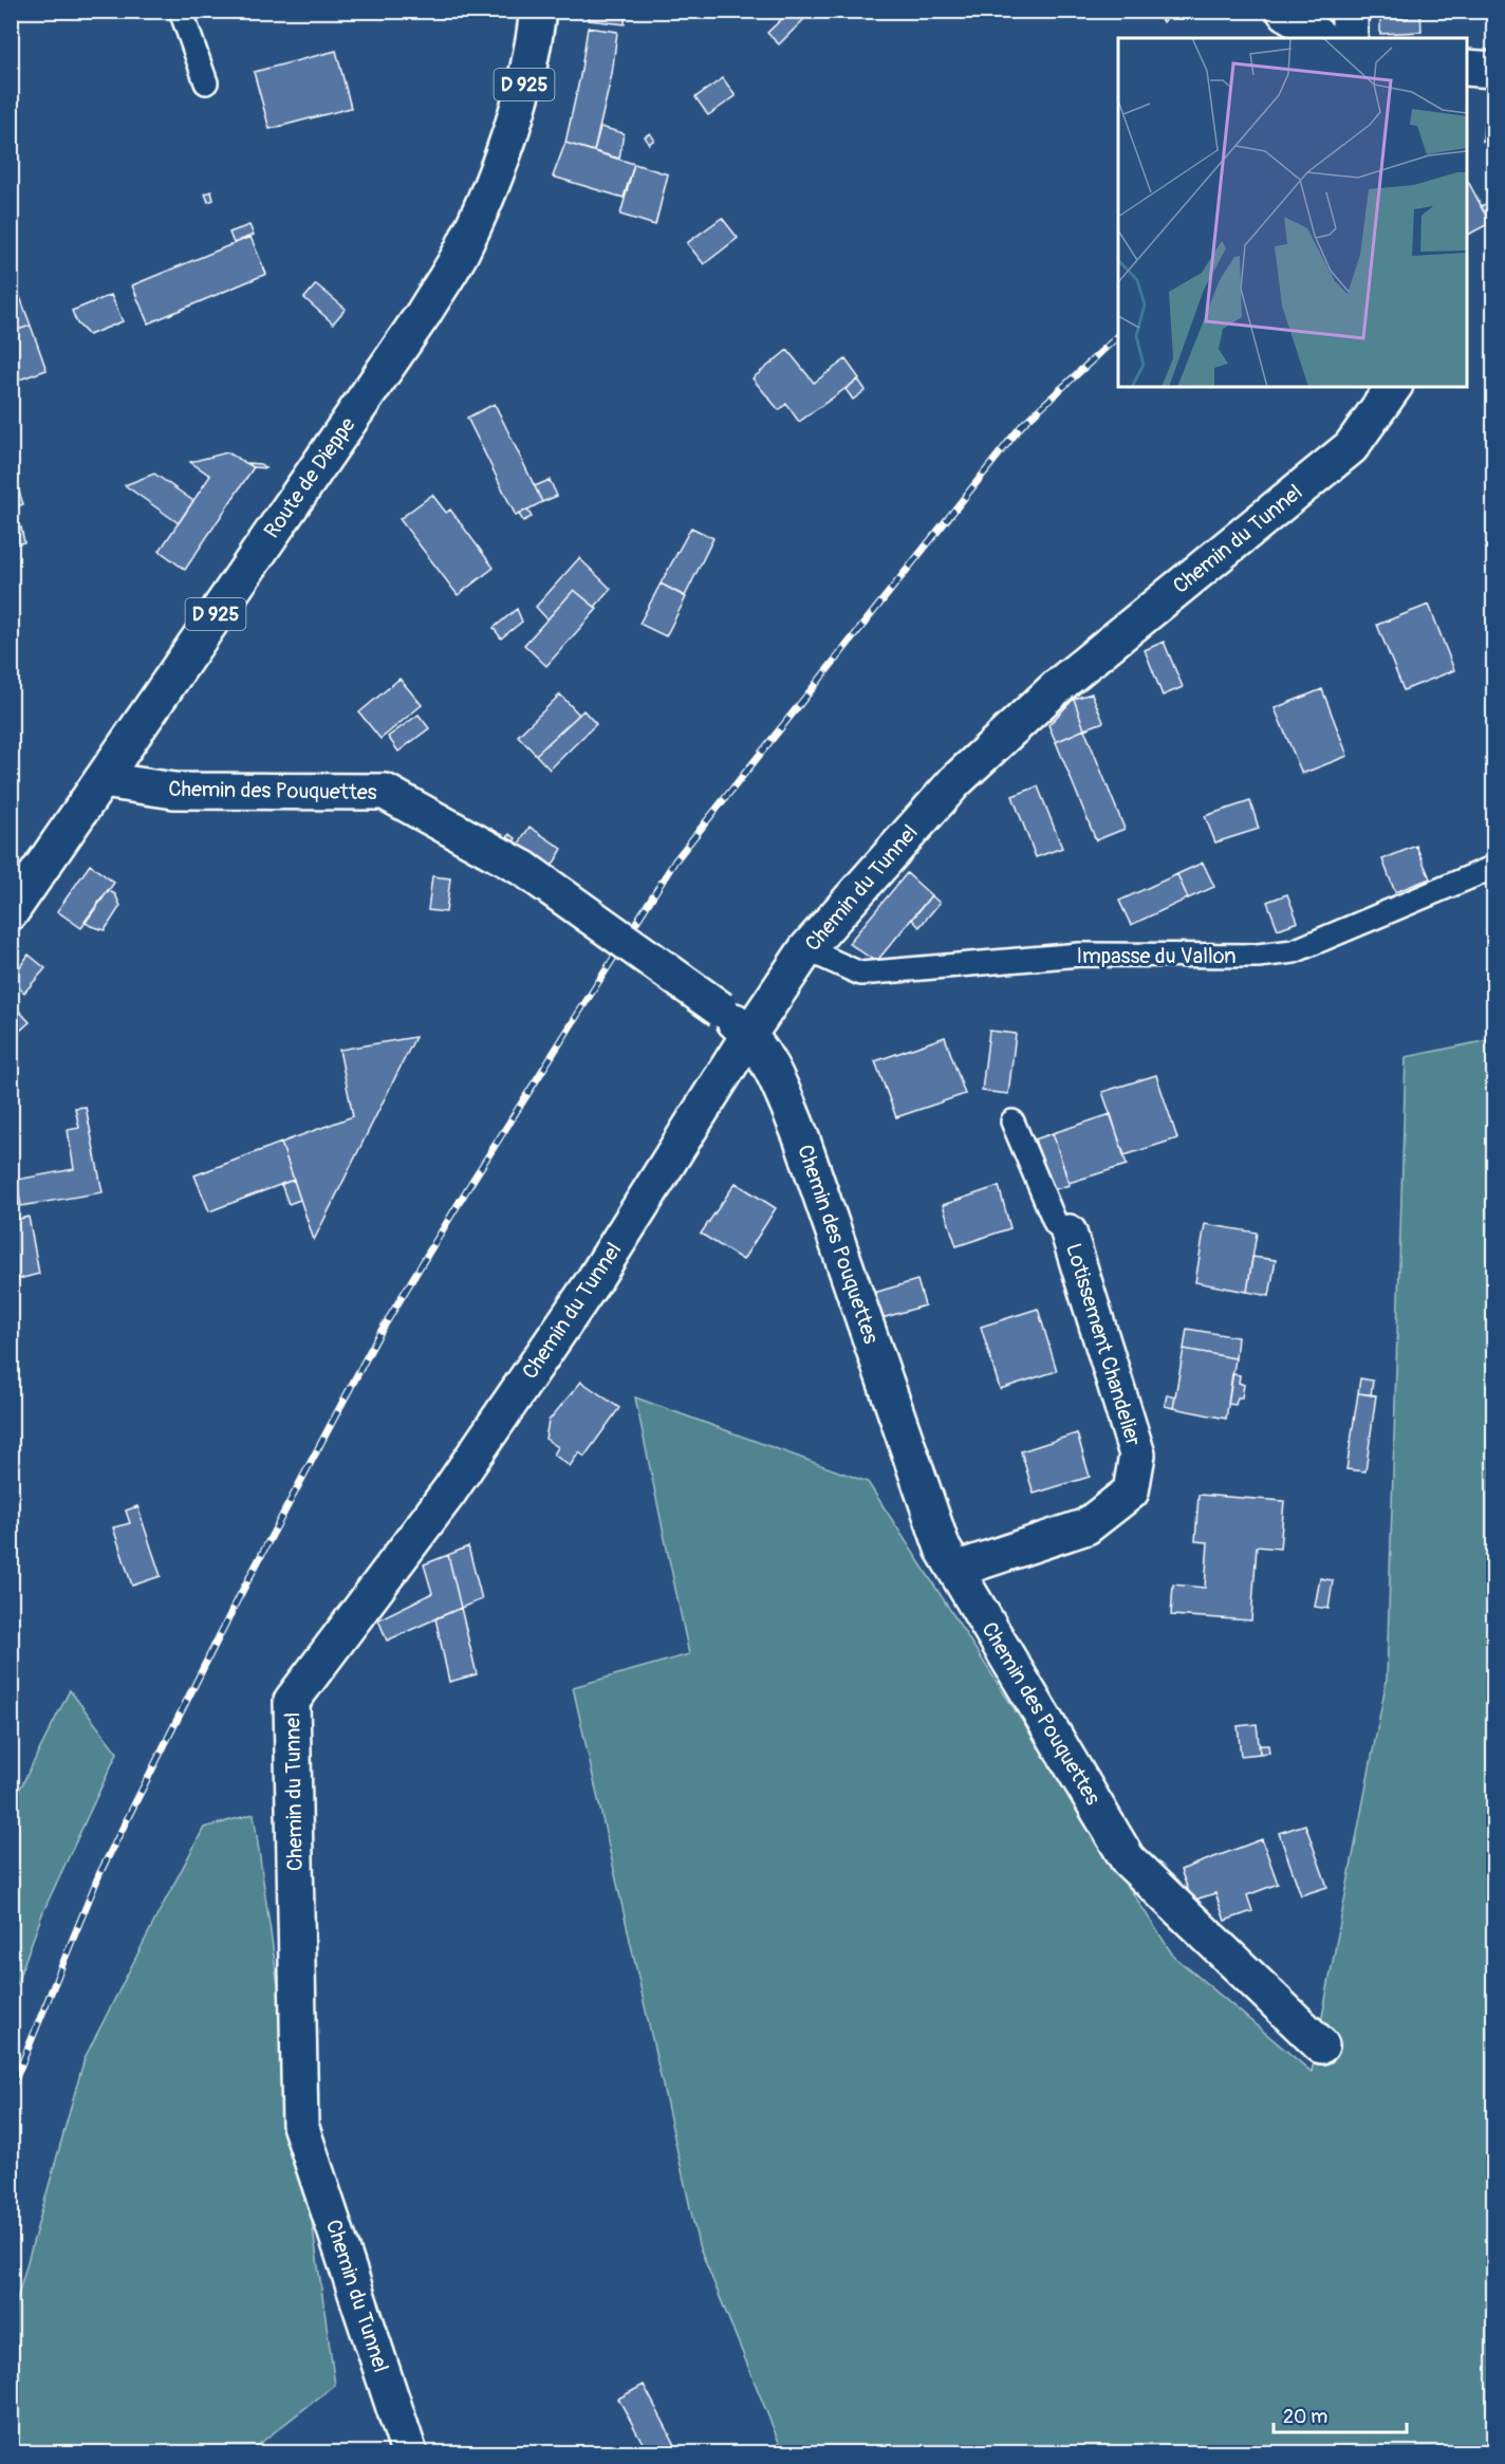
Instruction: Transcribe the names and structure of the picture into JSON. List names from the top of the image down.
{
  "streets": {
    "street": [
      "D 925",
      "Route de Dieppe",
      "Chemin du Tunnel",
      "Chemin des Pouquettes",
      "Lotissement Chandelier"
    ],
    "lane": ["Impasse du Vallon"]
  },
  "crossings": [
    ["Route de Dieppe", "Chemin des Pouquettes"],
    ["Chemin du Tunnel", "Chemin des Pouquettes"],
    ["Chemin du Tunnel", "Impasse du Vallon"],
    ["Chemin des Pouquettes", "Lotissement Chandelier"]
  ],
  "scale_bar": "20 m"
}
